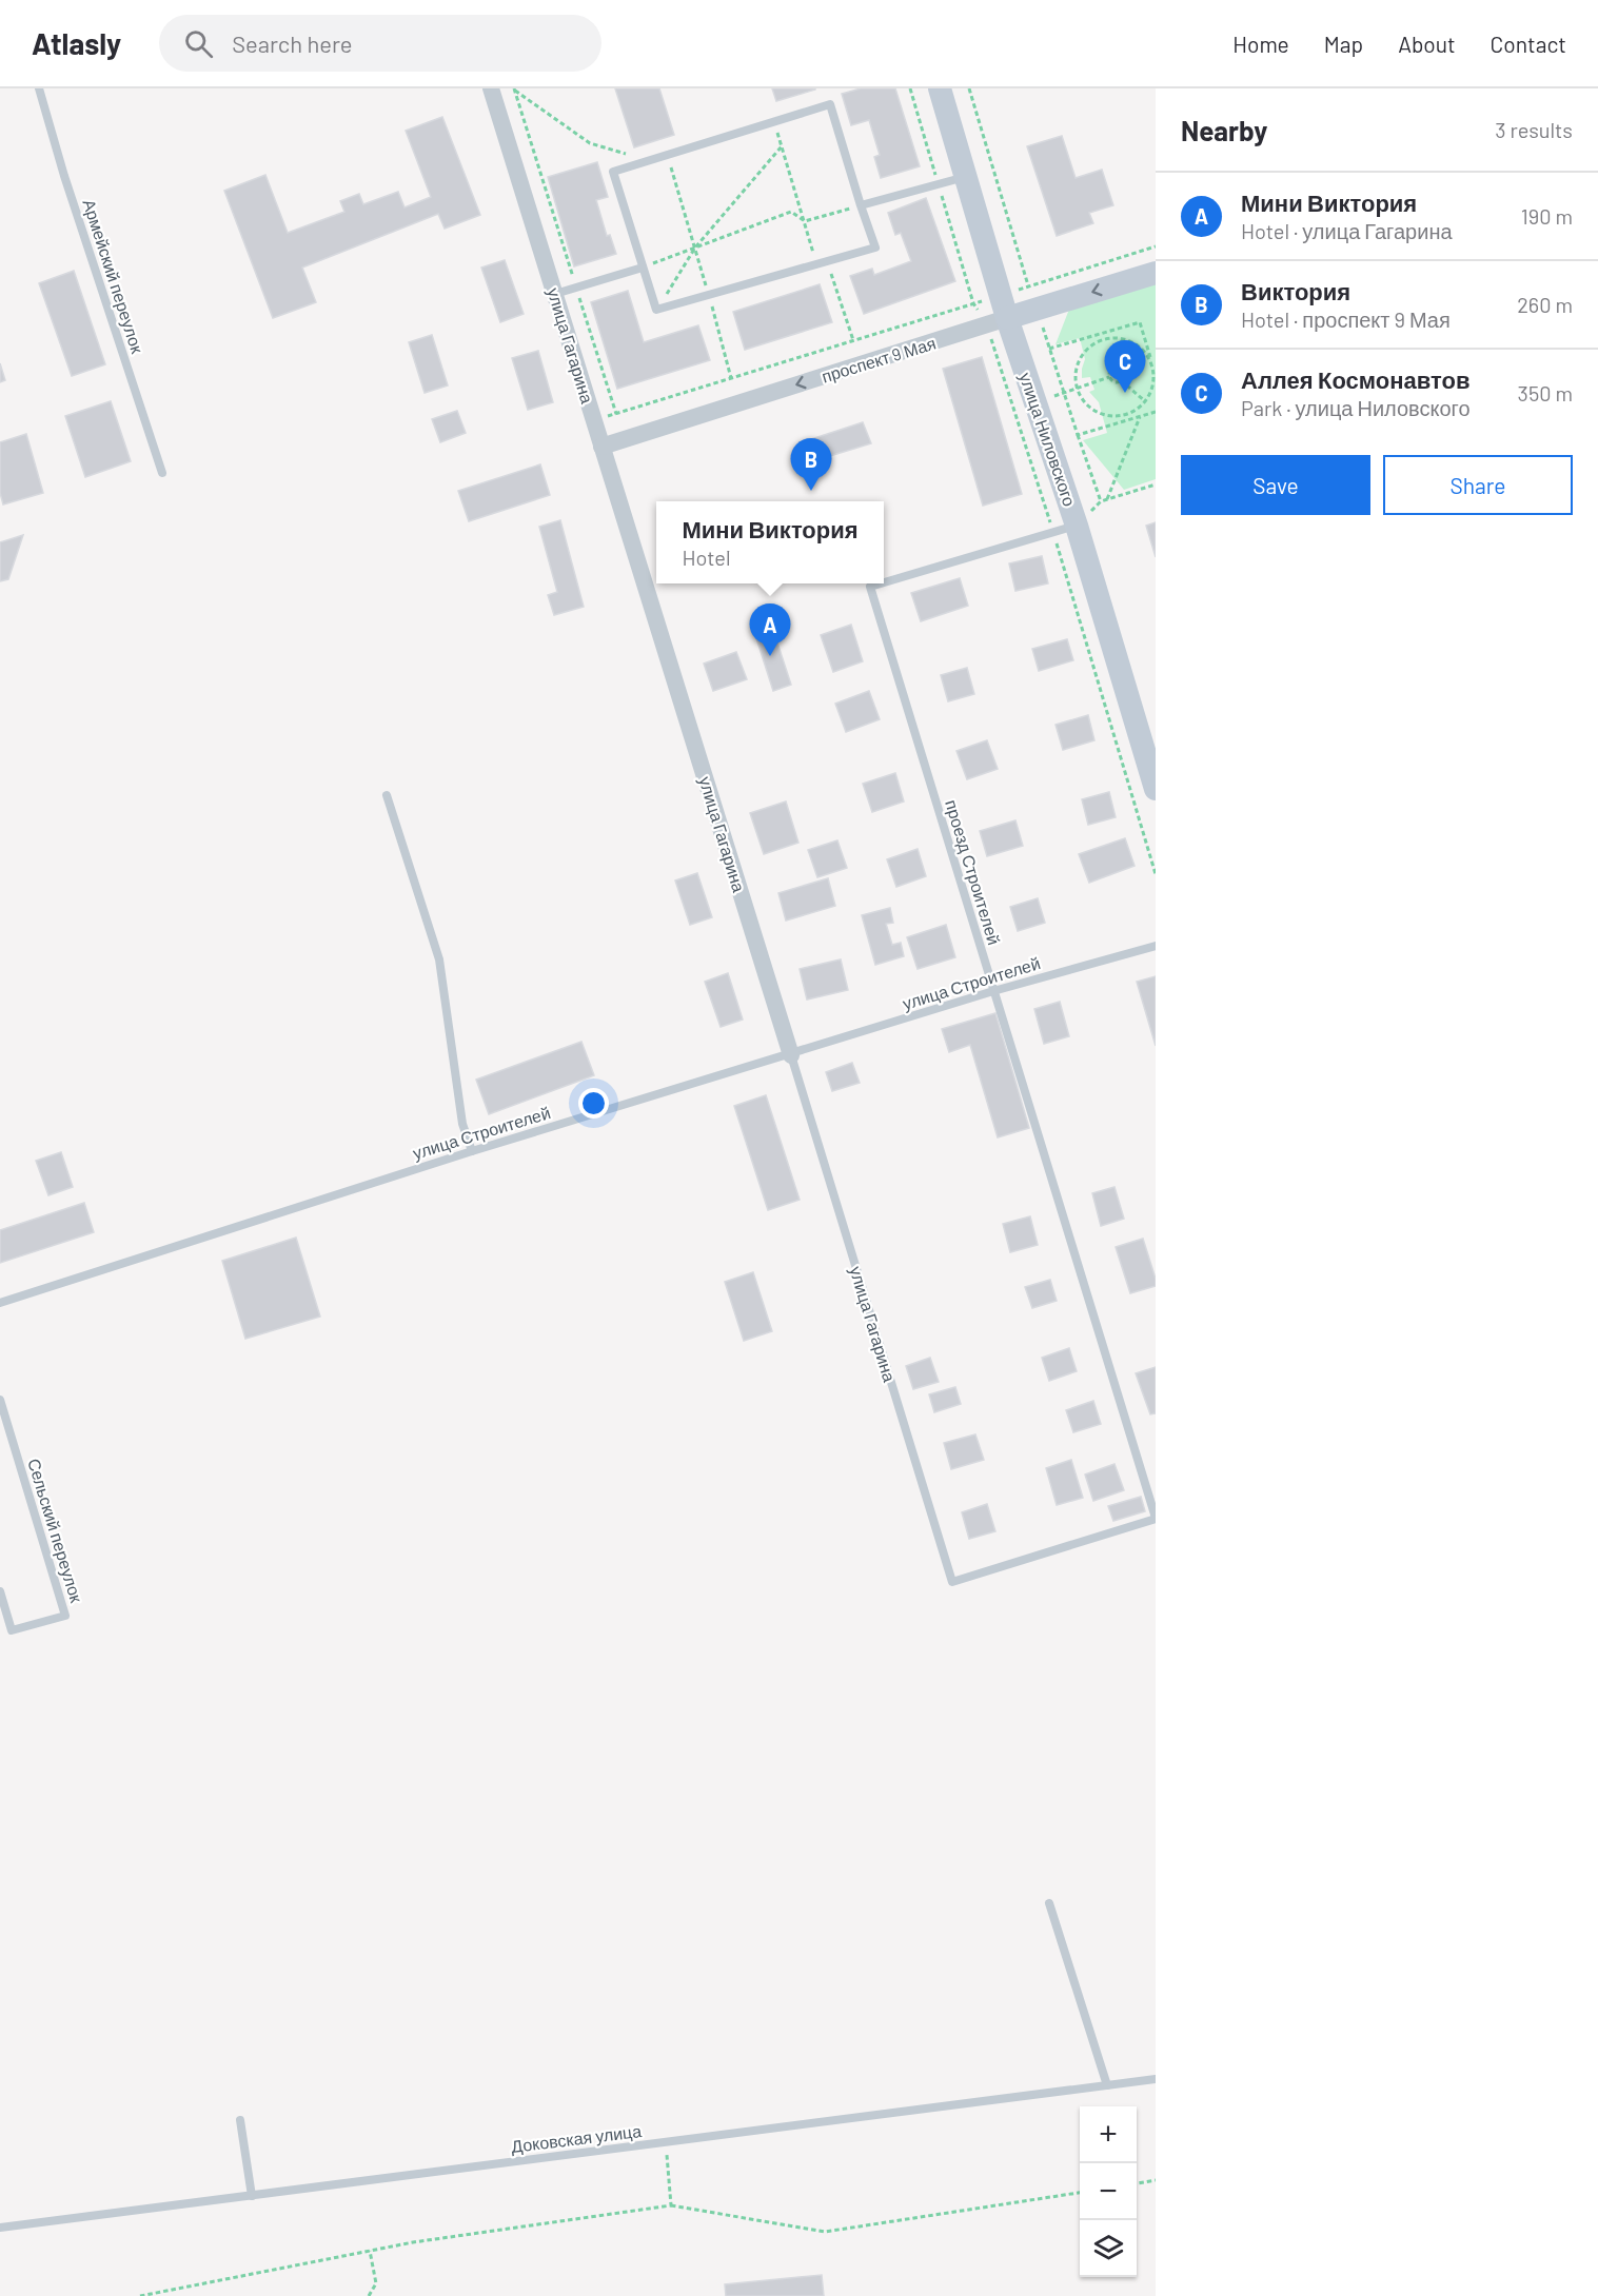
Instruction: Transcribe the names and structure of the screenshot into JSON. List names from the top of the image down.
{
  "streets": {
    "street": ["улица Гагарина", "проспект 9 Мая", "улица Ниловского"],
    "lane": [
      "Армейский переулок",
      "проезд Строителей",
      "улица Строителей",
      "Сельский переулок",
      "Доковская улица"
    ]
  },
  "crossings": [
    ["улица Гагарина", "проспект 9 Мая"],
    ["улица Гагарина", "проезд Строителей"],
    ["улица Гагарина", "улица Строителей"],
    ["проспект 9 Мая", "улица Ниловского"],
    ["улица Ниловского", "проезд Строителей"],
    ["проезд Строителей", "улица Строителей"]
  ],
  "one_way": ["проспект 9 Мая"],
  "page": {
    "header": "Atlasly",
    "search": "Search here",
    "nav": [
      "Home",
      "Map",
      "About",
      "Contact"
    ],
    "heading": ["Nearby", "3 results"],
    "list": [
      {
        "mark": "A",
        "name": "Мини Виктория",
        "note": "Hotel · улица Гагарина",
        "value": "190 m"
      },
      {
        "mark": "B",
        "name": "Виктория",
        "note": "Hotel · проспект 9 Мая",
        "value": "260 m"
      },
      {
        "mark": "C",
        "name": "Аллея Космонавтов",
        "note": "Park · улица Ниловского",
        "value": "350 m"
      }
    ],
    "pins": ["C", "B", "A"],
    "buttons": ["Save", "Share"],
    "popup": ["Мини Виктория", "Hotel"],
    "map_buttons": ["+", "−"]
  }
}
